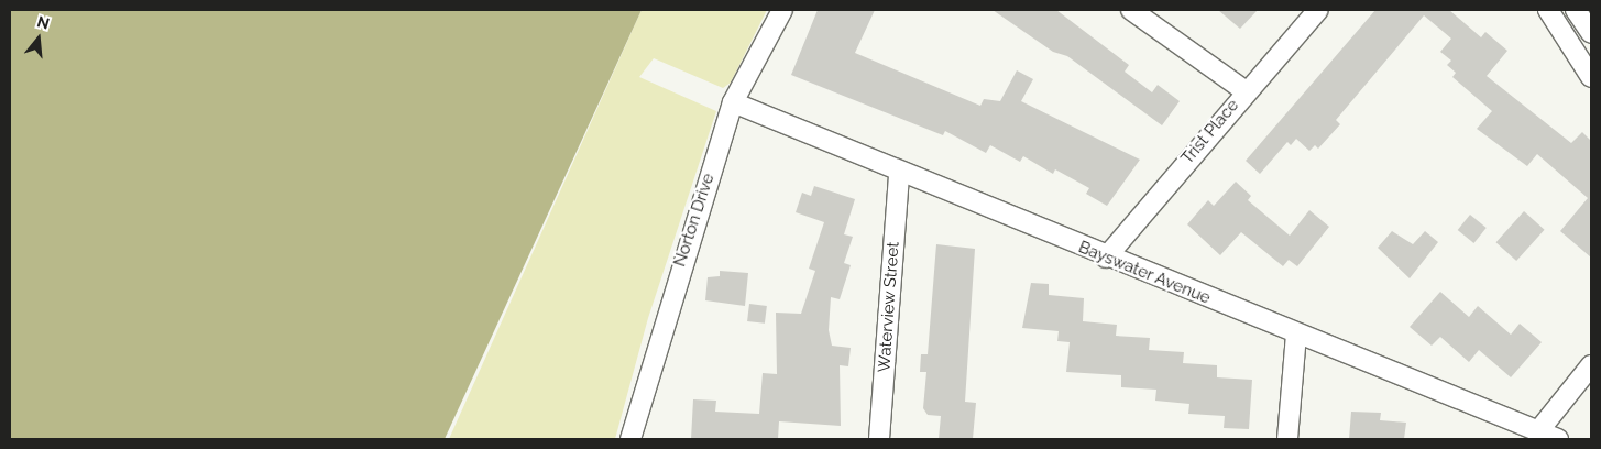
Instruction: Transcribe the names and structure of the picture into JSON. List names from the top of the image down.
{
  "streets": {
    "street": [
      "Trist Place",
      "Norton Drive",
      "Bayswater Avenue",
      "Waterview Street"
    ]
  },
  "crossings": [
    ["Trist Place", "Bayswater Avenue"],
    ["Norton Drive", "Bayswater Avenue"],
    ["Bayswater Avenue", "Waterview Street"]
  ],
  "north": "top"
}
